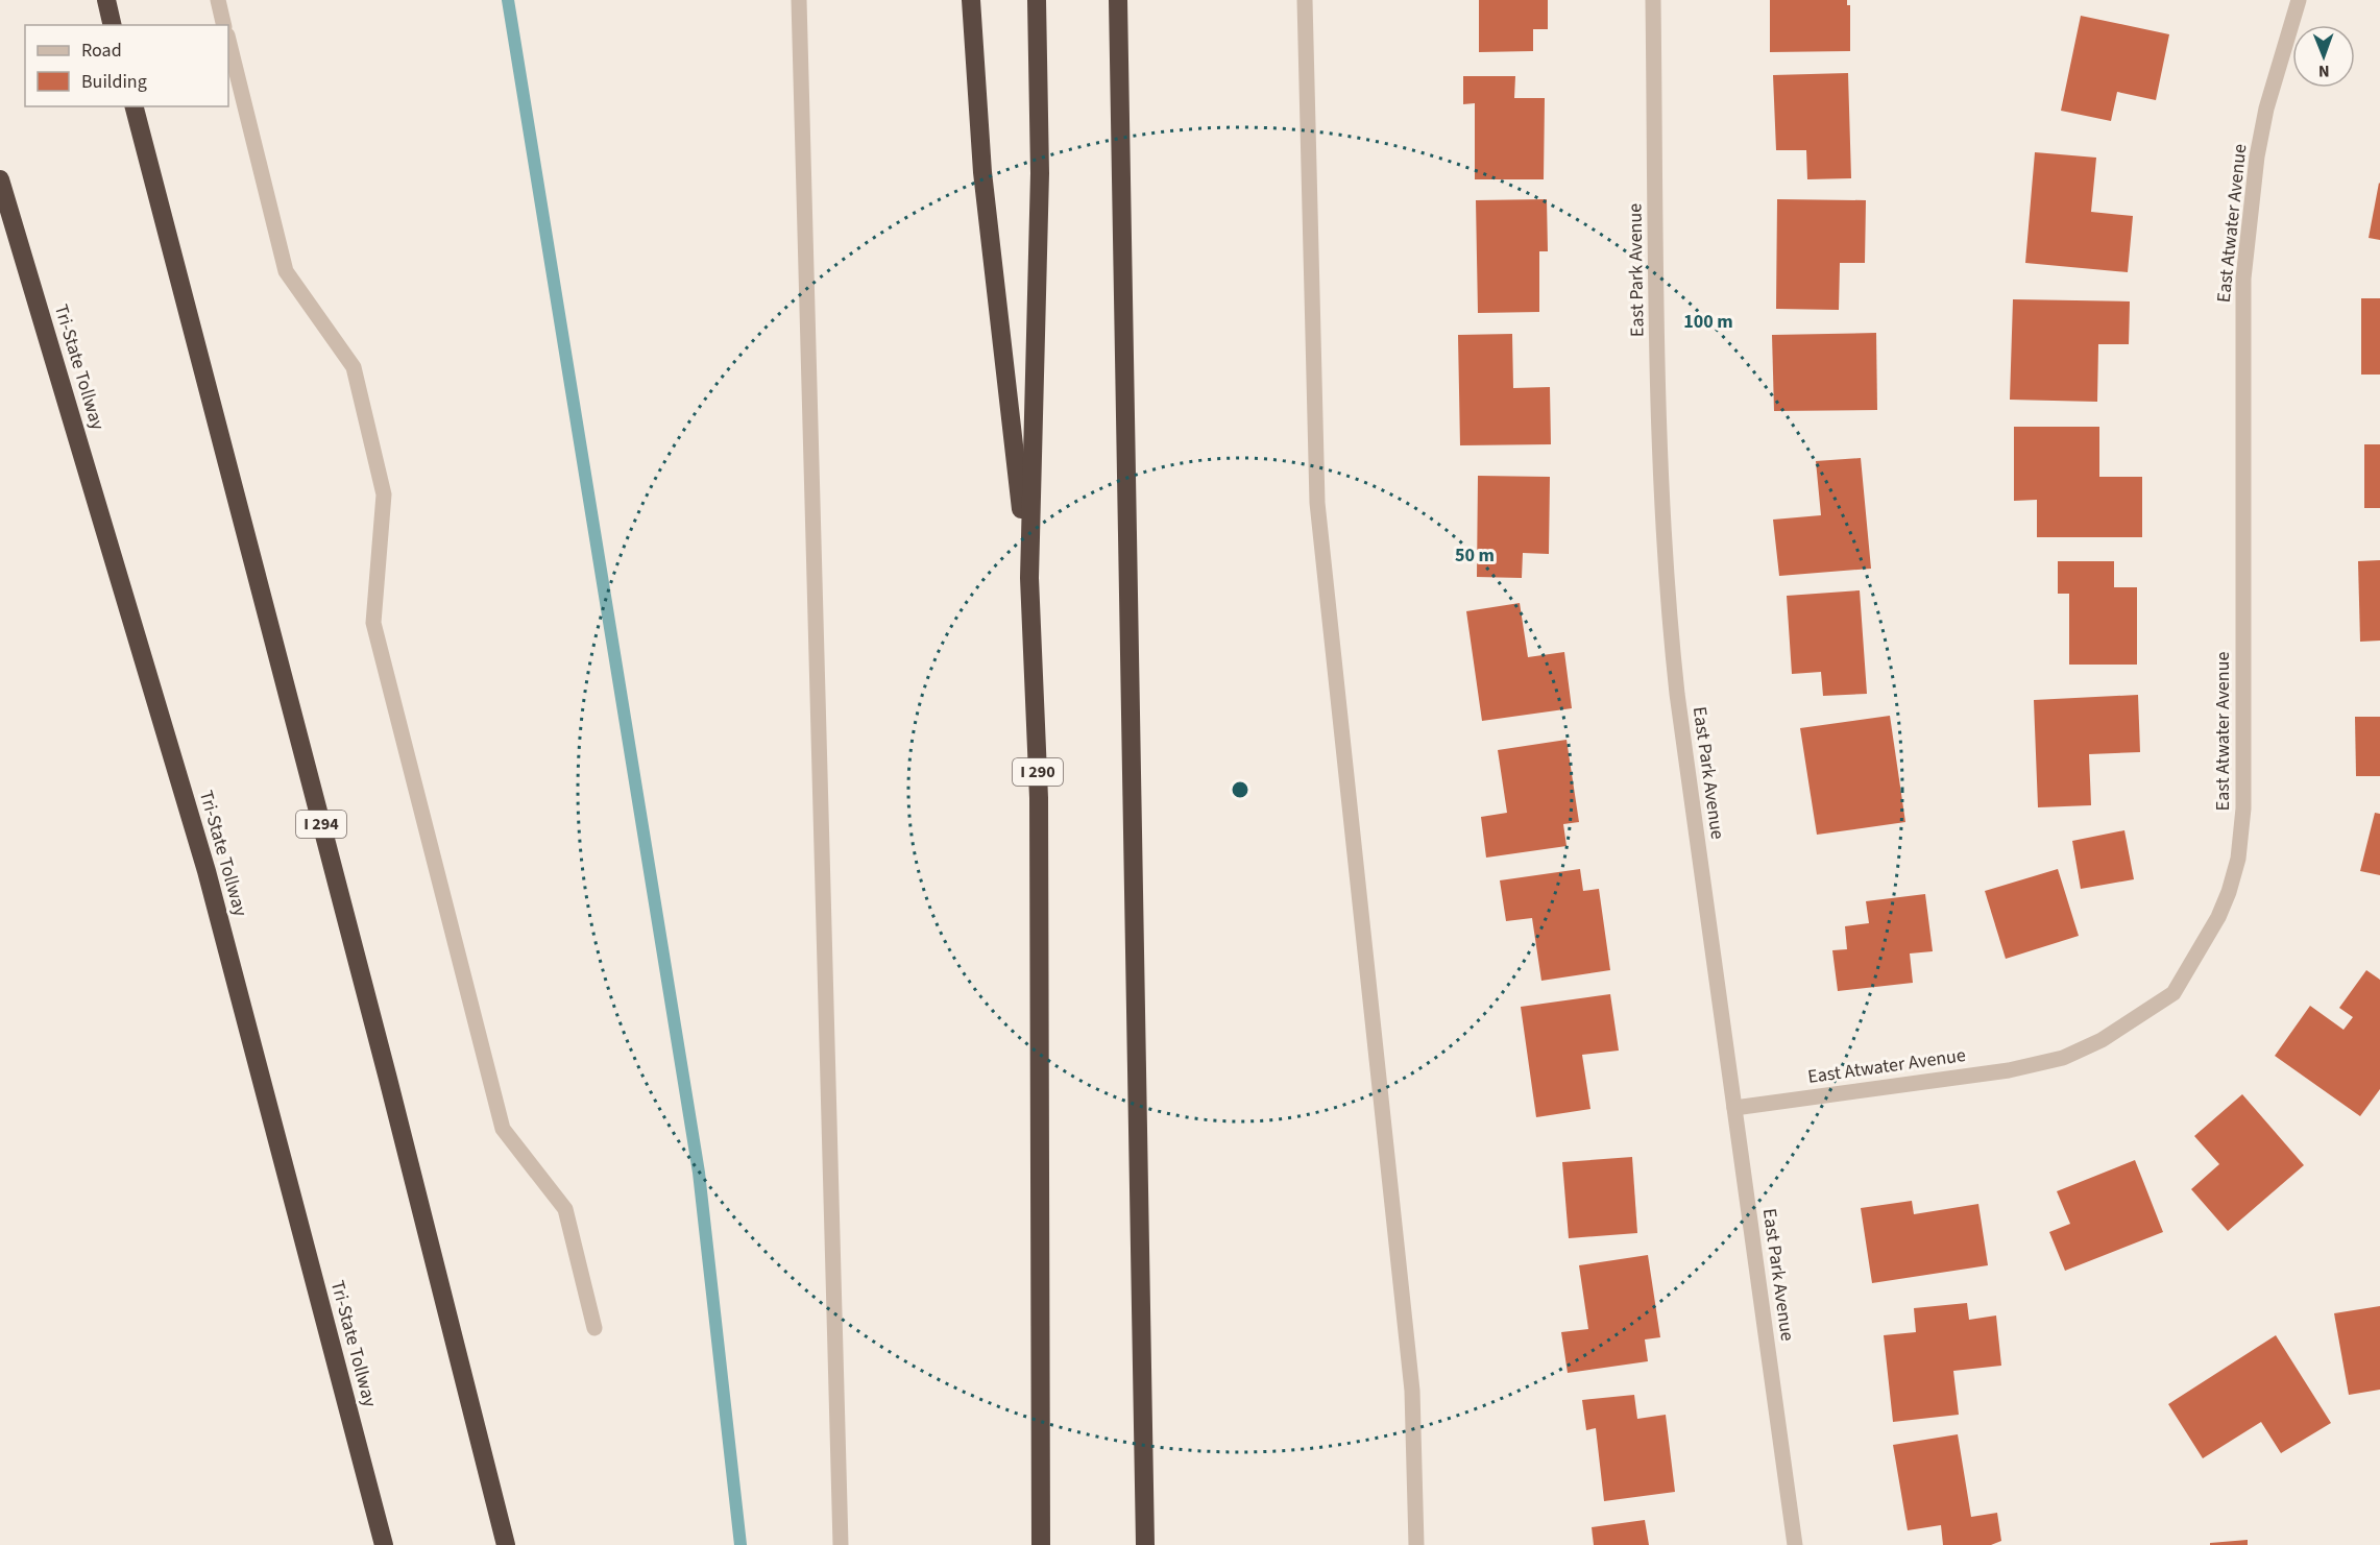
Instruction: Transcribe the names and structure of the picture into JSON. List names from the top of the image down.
{
  "streets": {
    "highway": ["Tri-State Tollway", "I 290", "I 294"],
    "street": ["East Atwater Avenue", "East Park Avenue"]
  },
  "crossings": [
    ["East Atwater Avenue", "East Park Avenue"]
  ],
  "legend": ["Road", "Building"],
  "north": "bottom",
  "rings": ["100 m", "50 m"]
}
